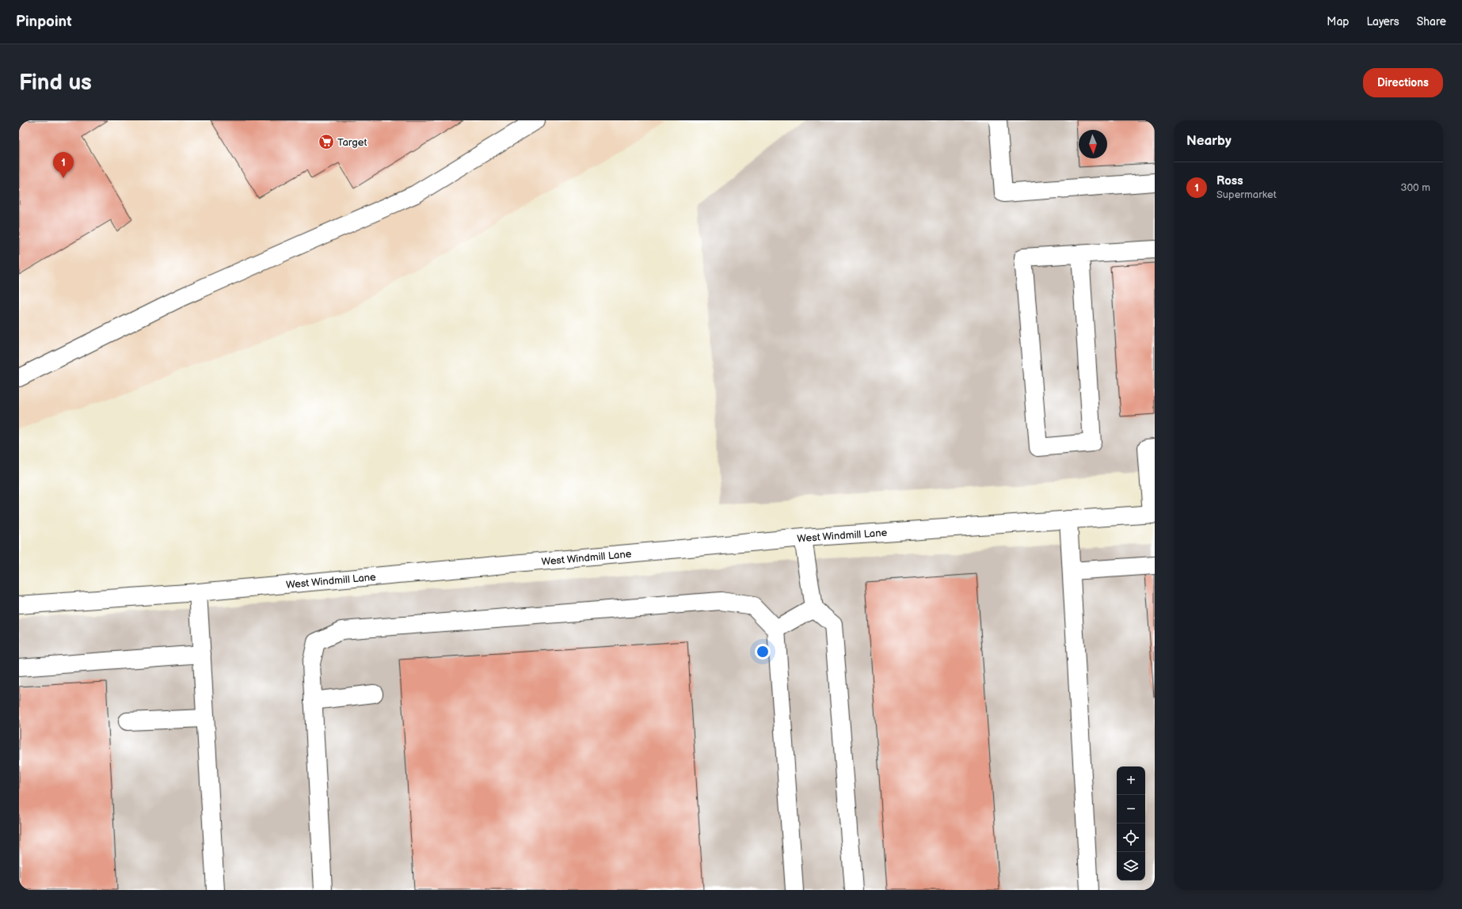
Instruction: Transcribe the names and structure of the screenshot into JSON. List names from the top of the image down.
{
  "streets": {
    "street": ["West Windmill Lane"]
  },
  "places": {
    "supermarket": ["Target"]
  },
  "north": "bottom",
  "page": {
    "header": "Pinpoint",
    "nav": ["Map", "Layers", "Share"],
    "buttons": "Directions",
    "title": "Find us",
    "heading": "Nearby",
    "pins": "1",
    "list": [
      {
        "mark": "1",
        "name": "Ross",
        "note": "Supermarket",
        "value": "300 m"
      }
    ],
    "map_buttons": ["+", "−"]
  }
}
